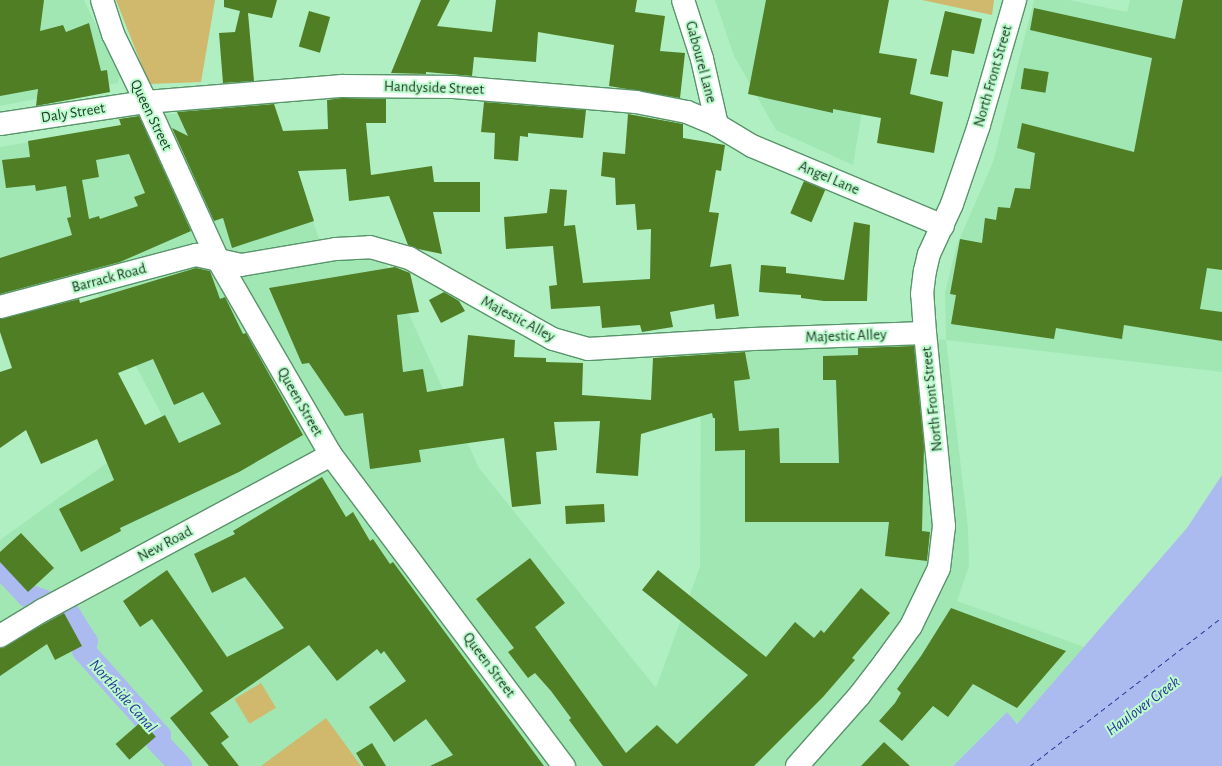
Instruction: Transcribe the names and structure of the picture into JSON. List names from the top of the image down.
{
  "streets": {
    "street": [
      "Gabourel Lane",
      "North Front Street",
      "Handyside Street",
      "Daly Street",
      "Queen Street",
      "Angel Lane",
      "Barrack Road",
      "Majestic Alley",
      "New Road"
    ]
  },
  "crossings": [
    ["Gabourel Lane", "Handyside Street"],
    ["Gabourel Lane", "Angel Lane"],
    ["North Front Street", "Angel Lane"],
    ["North Front Street", "Majestic Alley"],
    ["Handyside Street", "Daly Street"],
    ["Handyside Street", "Queen Street"],
    ["Handyside Street", "Angel Lane"],
    ["Daly Street", "Queen Street"],
    ["Queen Street", "Barrack Road"],
    ["Queen Street", "Majestic Alley"],
    ["Queen Street", "New Road"],
    ["Barrack Road", "Majestic Alley"]
  ],
  "water": ["Northside Canal", "Haulover Creek"]
}
